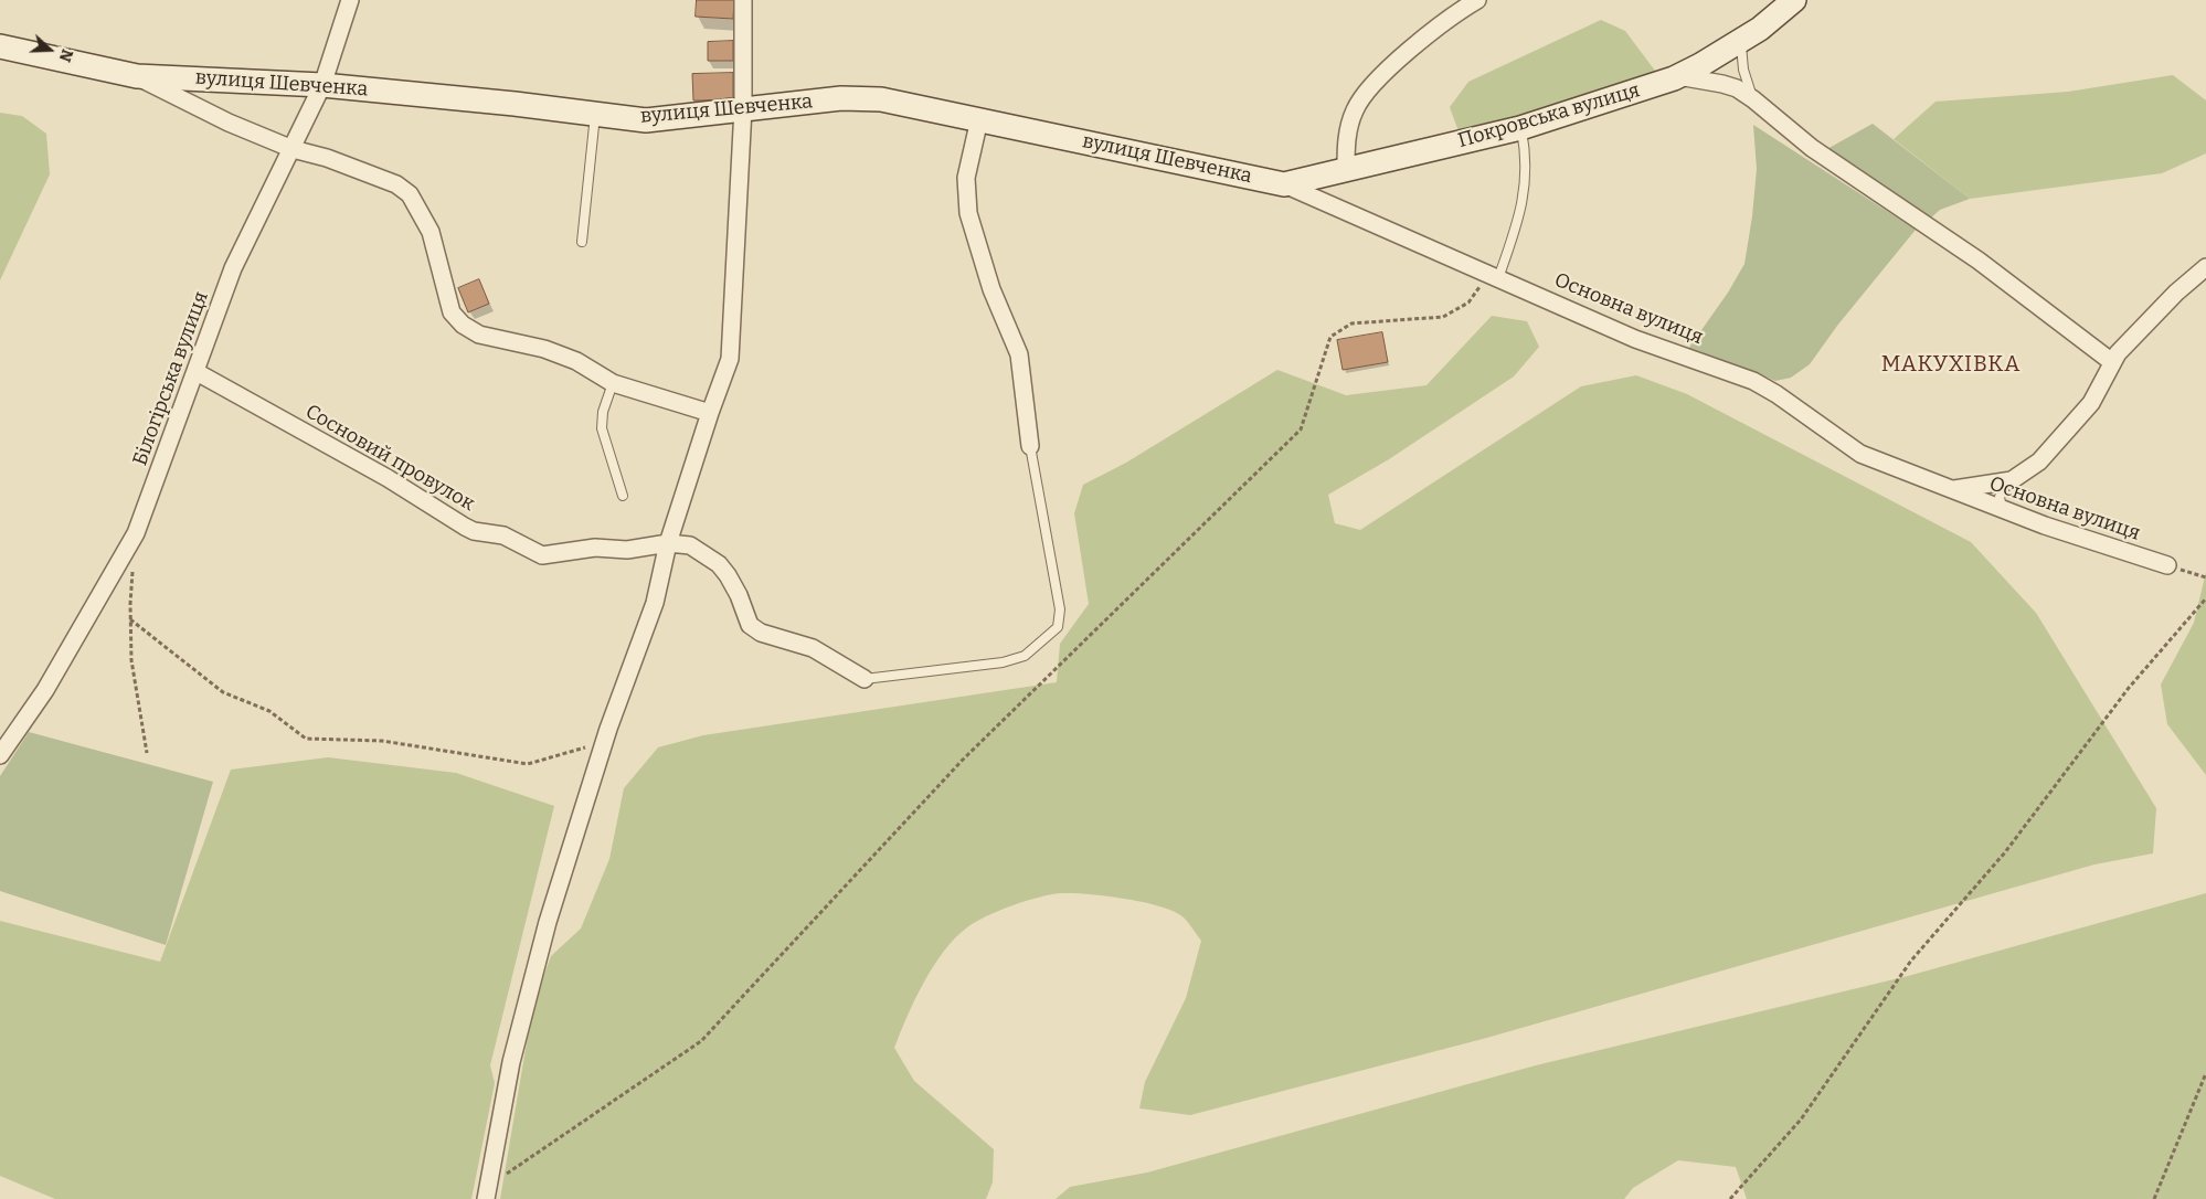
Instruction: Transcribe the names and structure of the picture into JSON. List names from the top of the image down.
{
  "streets": {
    "street": [
      "вулиця Шевченка",
      "Покровська вулиця",
      "Основна вулиця",
      "Білогірська вулиця",
      "Сосновий провулок"
    ]
  },
  "crossings": [
    ["вулиця Шевченка", "Покровська вулиця"],
    ["вулиця Шевченка", "Основна вулиця"],
    ["вулиця Шевченка", "Білогірська вулиця"],
    ["Покровська вулиця", "Основна вулиця"],
    ["Білогірська вулиця", "Сосновий провулок"]
  ],
  "districts": ["МАКУХІВКА"],
  "north": "right"
}
